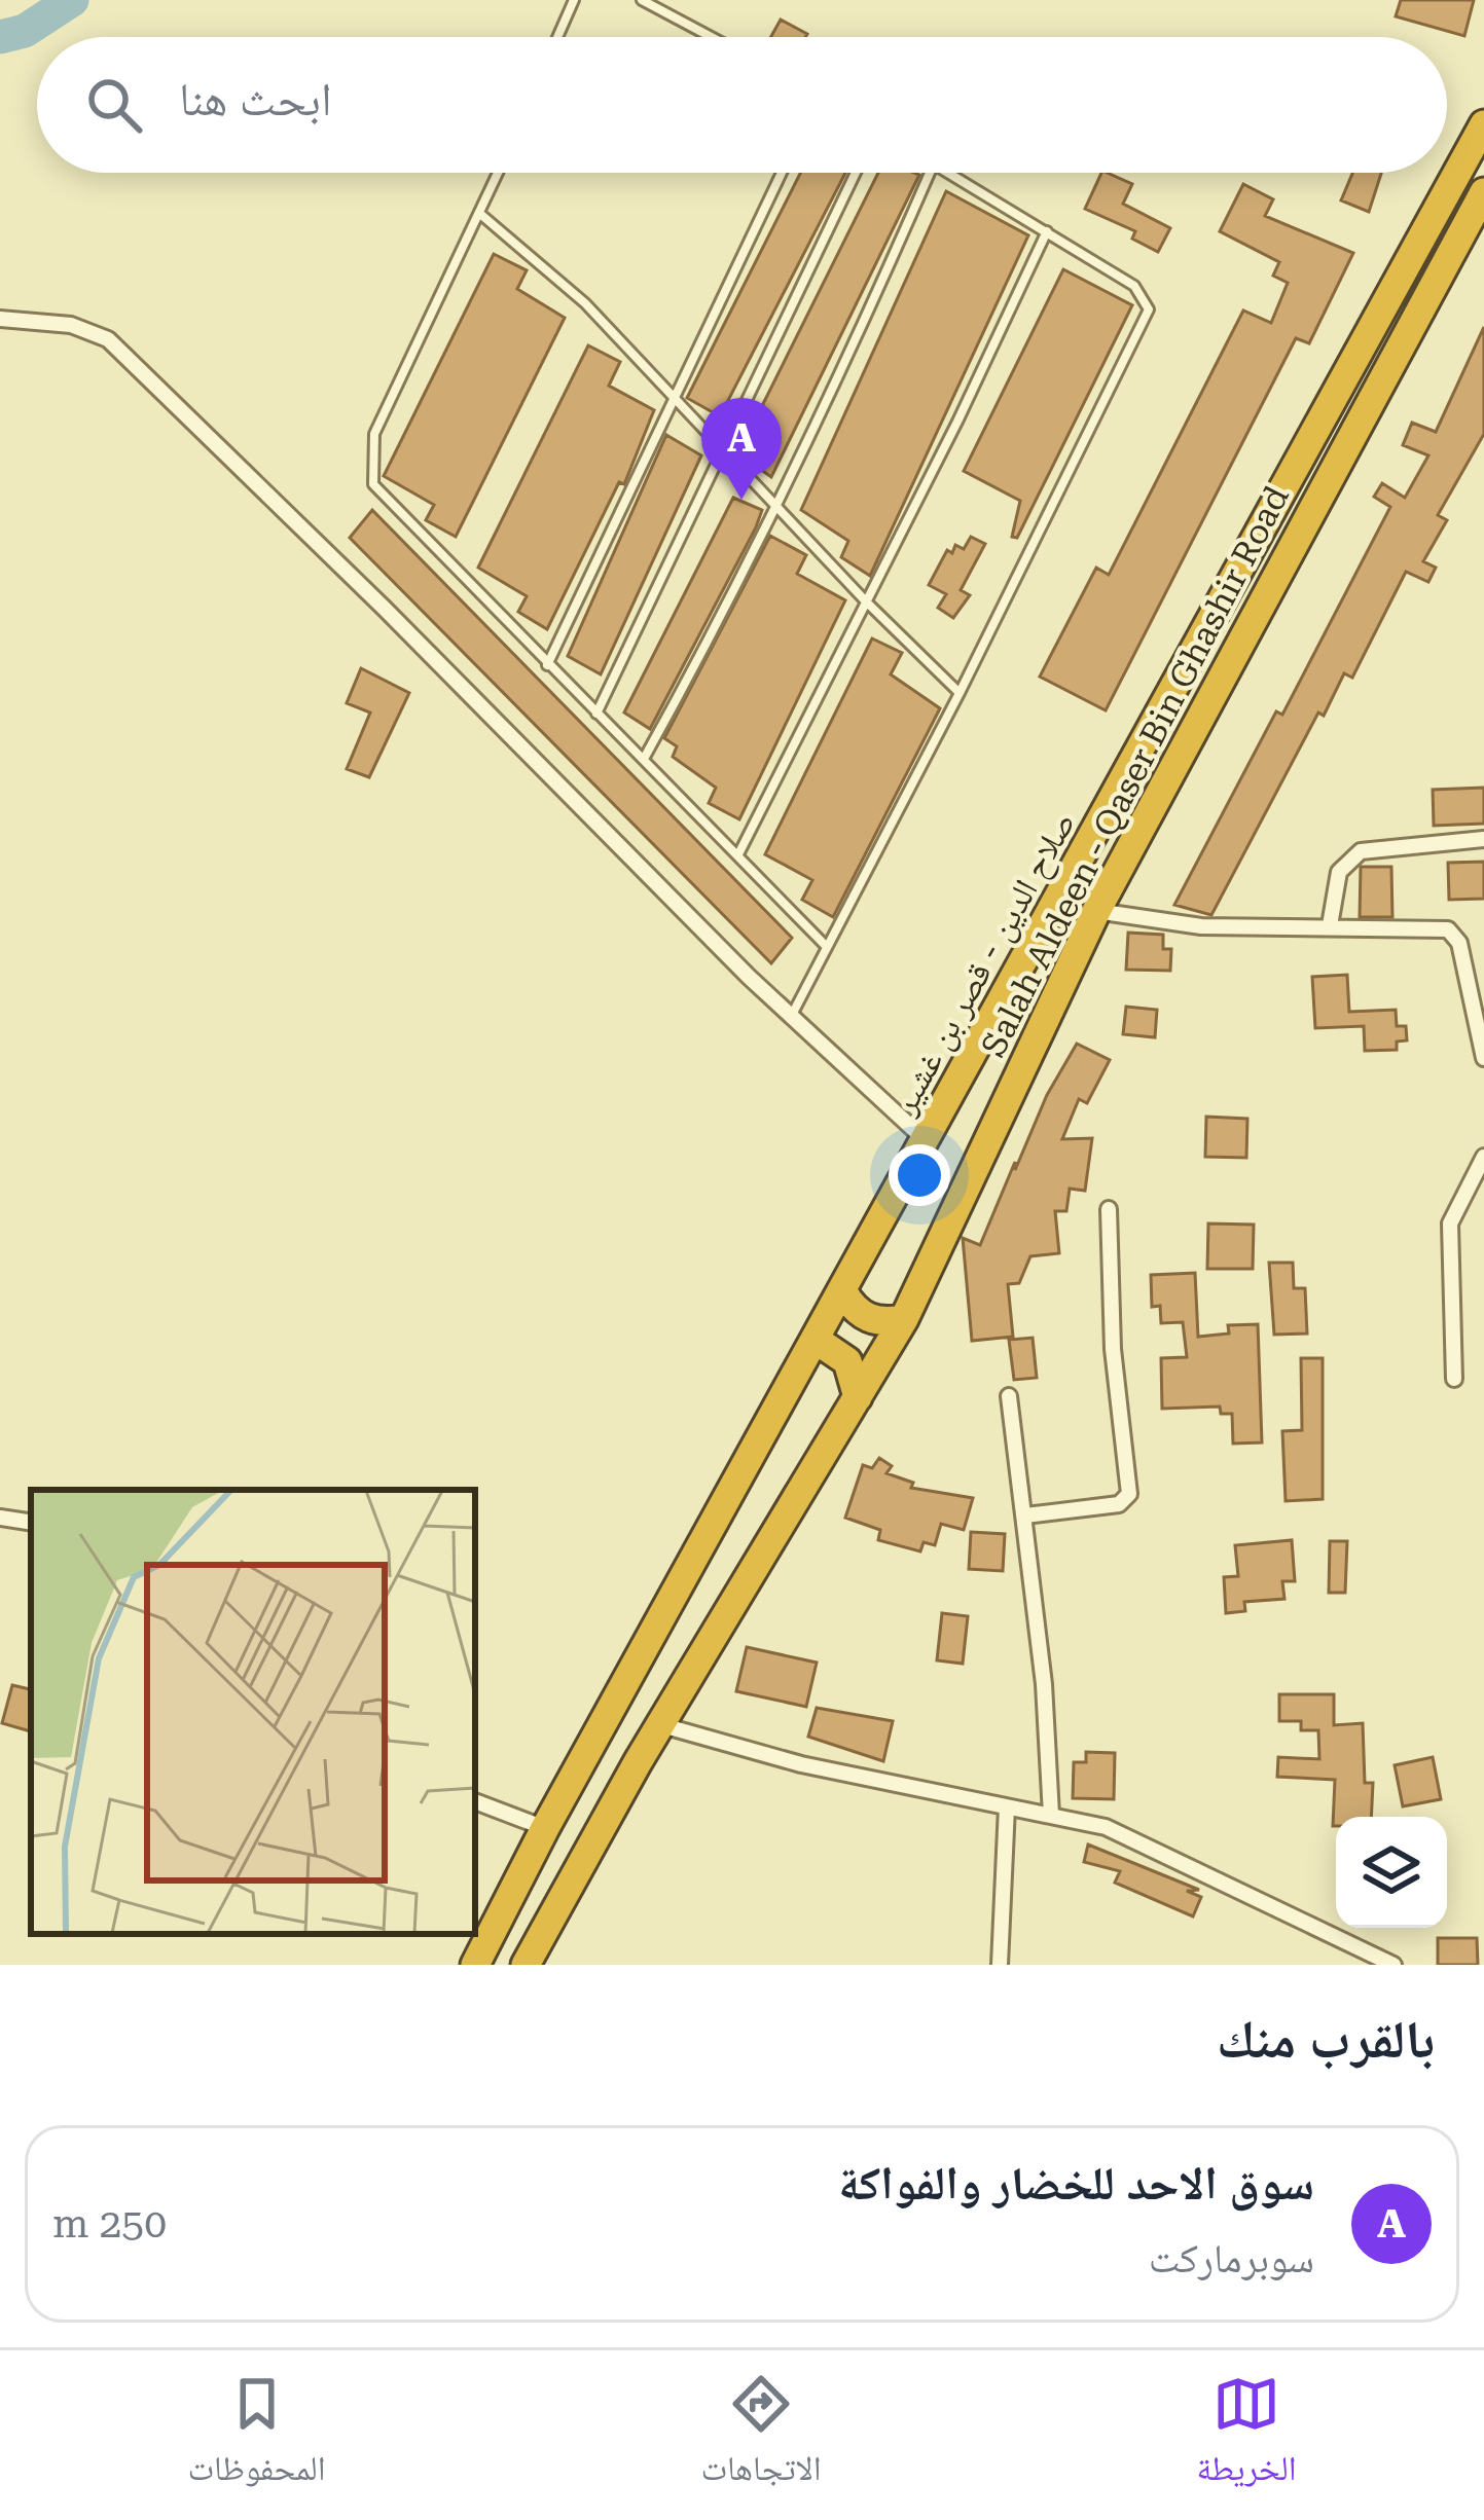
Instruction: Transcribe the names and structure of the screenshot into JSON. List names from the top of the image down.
{
  "streets": {
    "highway": ["Salah Aldeen - Qaser Bin Ghashir Road", "صلاح الدين - قصر بن غشير"]
  },
  "page": {
    "search": "ابحث هنا",
    "pins": "A",
    "heading": "بالقرب منك",
    "list": [
      {
        "mark": "A",
        "name": "سوق الاحد للخضار والفواكة",
        "note": "سوبرماركت",
        "value": "250 m"
      }
    ],
    "nav": ["الخريطة", "الاتجاهات", "المحفوظات"]
  }
}
